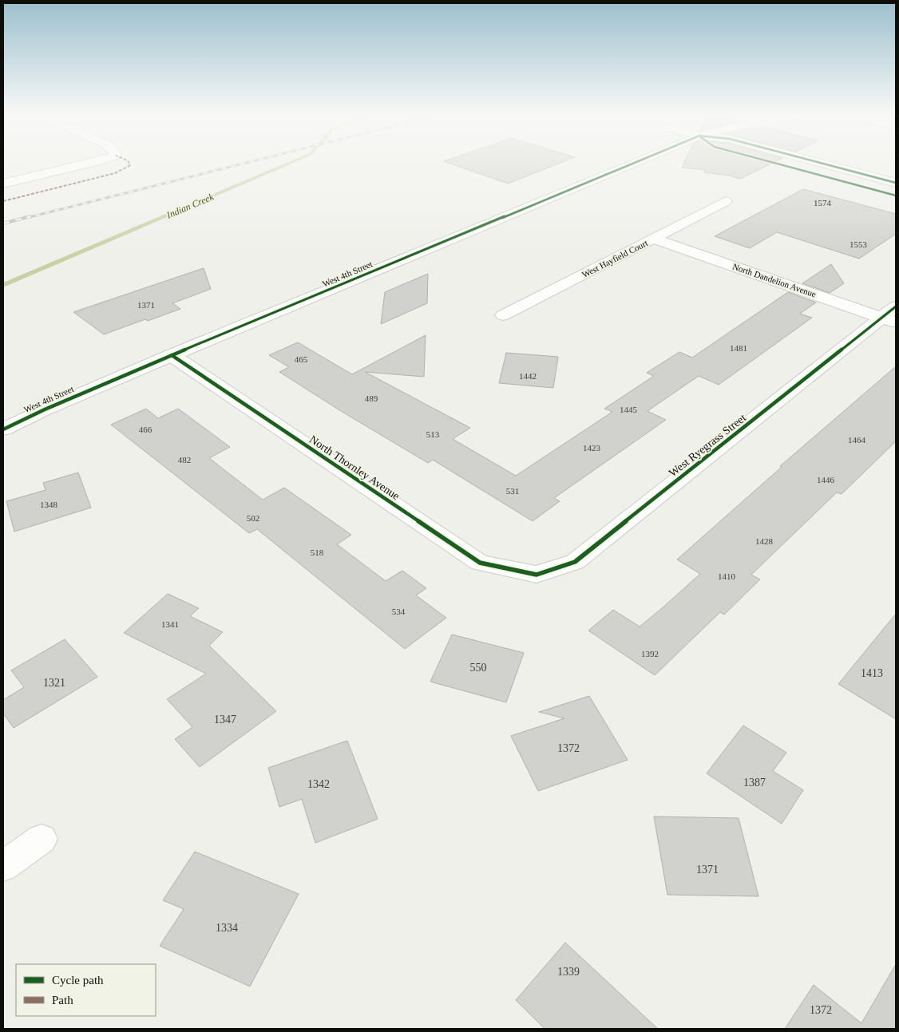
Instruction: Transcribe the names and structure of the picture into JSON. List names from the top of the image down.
{
  "streets": {
    "street": [
      "West Hayfield Court",
      "West 4th Street",
      "North Dandelion Avenue",
      "West Ryegrass Street",
      "North Thornley Avenue"
    ]
  },
  "crossings": [
    ["West Hayfield Court", "North Dandelion Avenue"],
    ["West 4th Street", "North Thornley Avenue"],
    ["North Dandelion Avenue", "West Ryegrass Street"],
    ["West Ryegrass Street", "North Thornley Avenue"]
  ],
  "water": ["Indian Creek"],
  "house_numbers": [
    "1574",
    "1553",
    "1371",
    "1481",
    "465",
    "1442",
    "489",
    "1445",
    "466",
    "513",
    "1464",
    "1423",
    "482",
    "1446",
    "531",
    "1348",
    "502",
    "1428",
    "518",
    "1410",
    "534",
    "1341",
    "1392",
    "550",
    "1413",
    "1321",
    "1347",
    "1372",
    "1387",
    "1342",
    "1371",
    "1334",
    "1339",
    "1372"
  ],
  "legend": ["Cycle path", "Path"]
}
